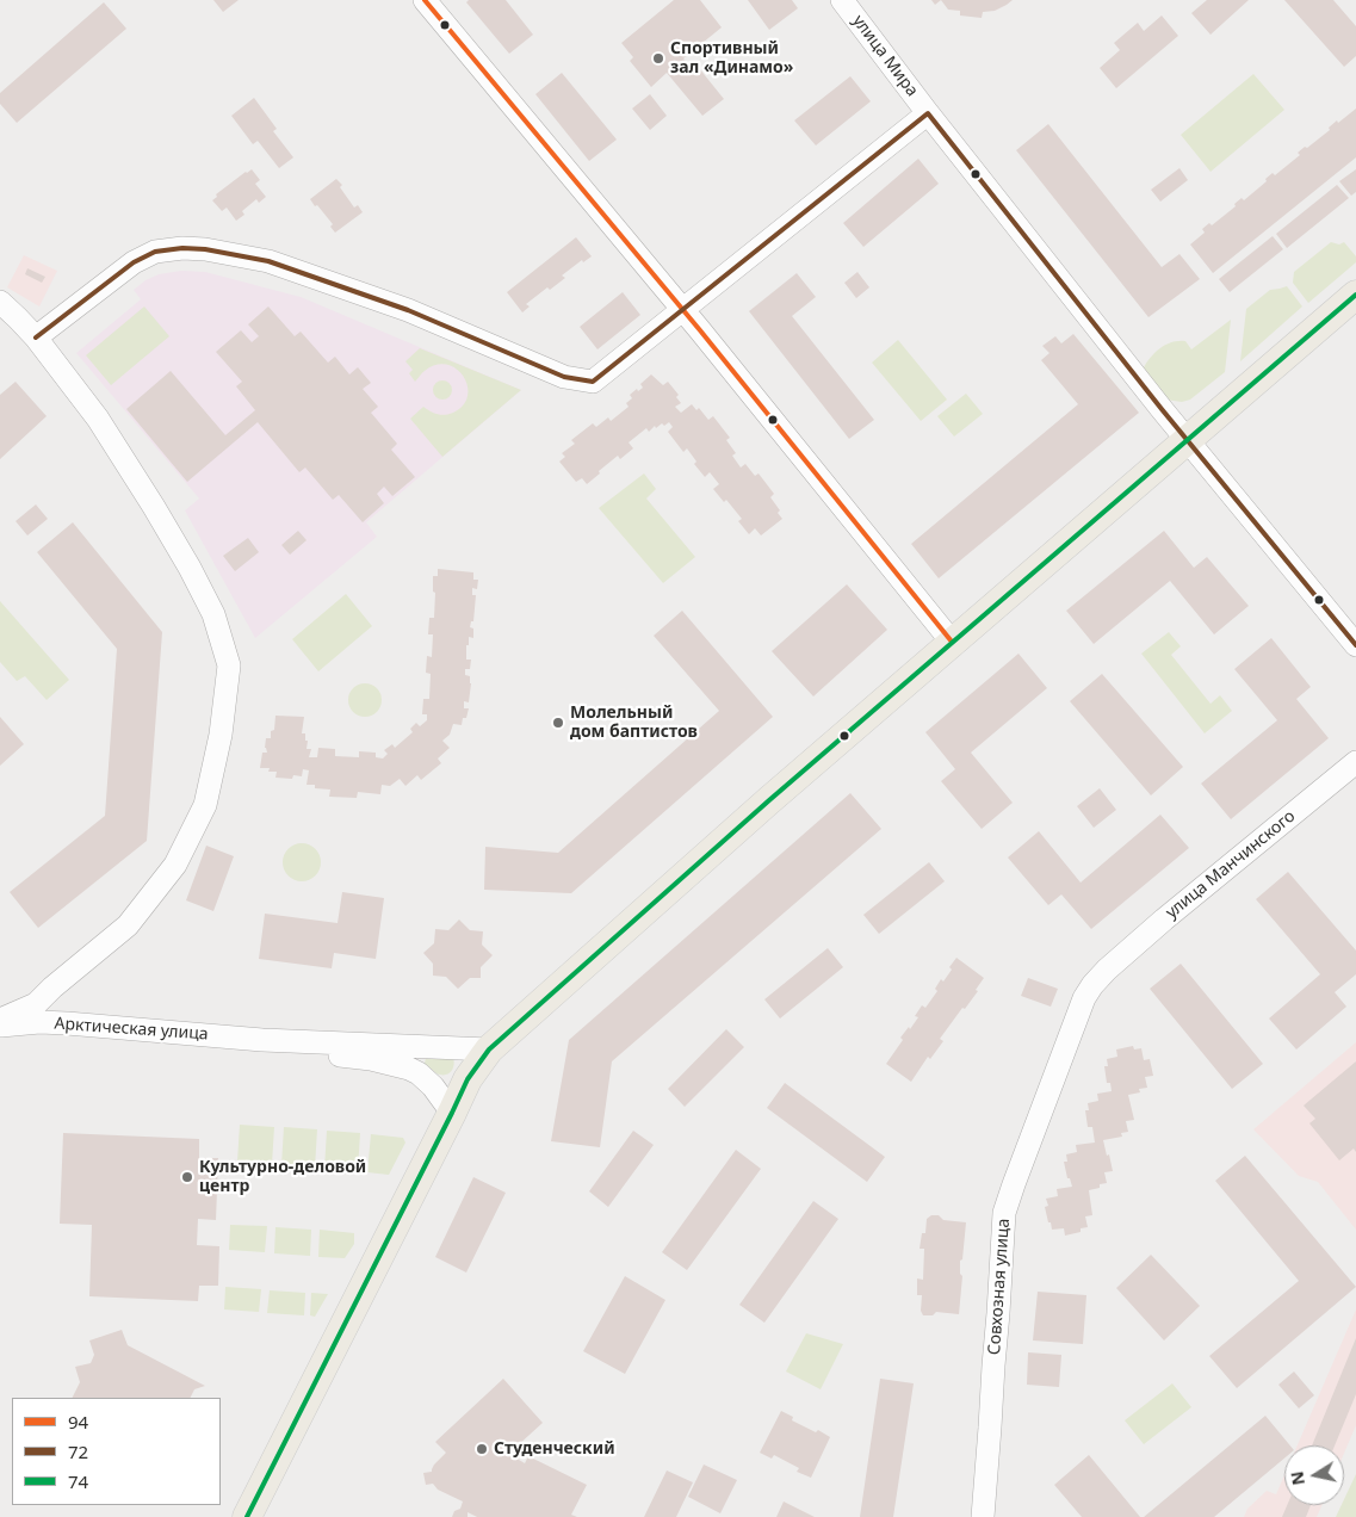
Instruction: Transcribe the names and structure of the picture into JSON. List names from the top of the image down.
{
  "streets": {
    "street": [
      "улица Мира",
      "улица Манчинского",
      "Арктическая улица",
      "Совхозная улица"
    ]
  },
  "crossings": [
    ["улица Манчинского", "Совхозная улица"]
  ],
  "places": [
    "Спортивный зал «Динамо»",
    "Молельный дом баптистов",
    "Культурно-деловой центр",
    "Студенческий"
  ],
  "lines": ["transit line 94", "transit line 72", "transit line 74"],
  "legend": ["94", "72", "74"],
  "north": "left"
}
